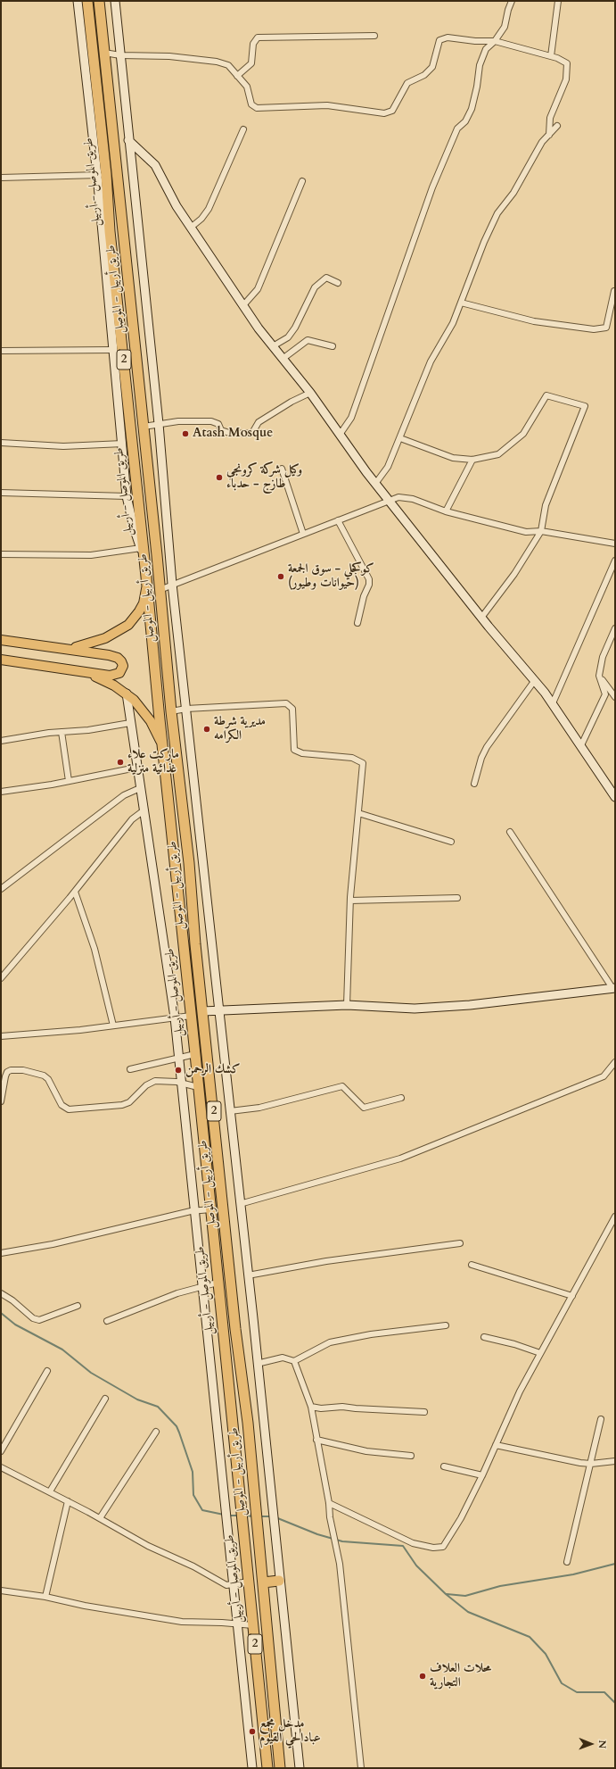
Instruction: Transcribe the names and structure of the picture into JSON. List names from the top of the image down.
{
  "streets": {
    "highway": ["طريق الموصل - أربيل", "طريق أربيل - الموصل", "2"]
  },
  "places": [
    "Atash Mosque",
    "وكيل شركة كرونجي طازج - حدباء",
    "كوكجلي - سوق الجمعة (حيوانات وطيور)",
    "مديرية شرطة الكرامه",
    "ماركت علاء غذائية منزلية",
    "كشك الرحمن",
    "محلات العلاف التجارية",
    "مدخل مجمع عبادالحي القيوم"
  ],
  "north": "right"
}
